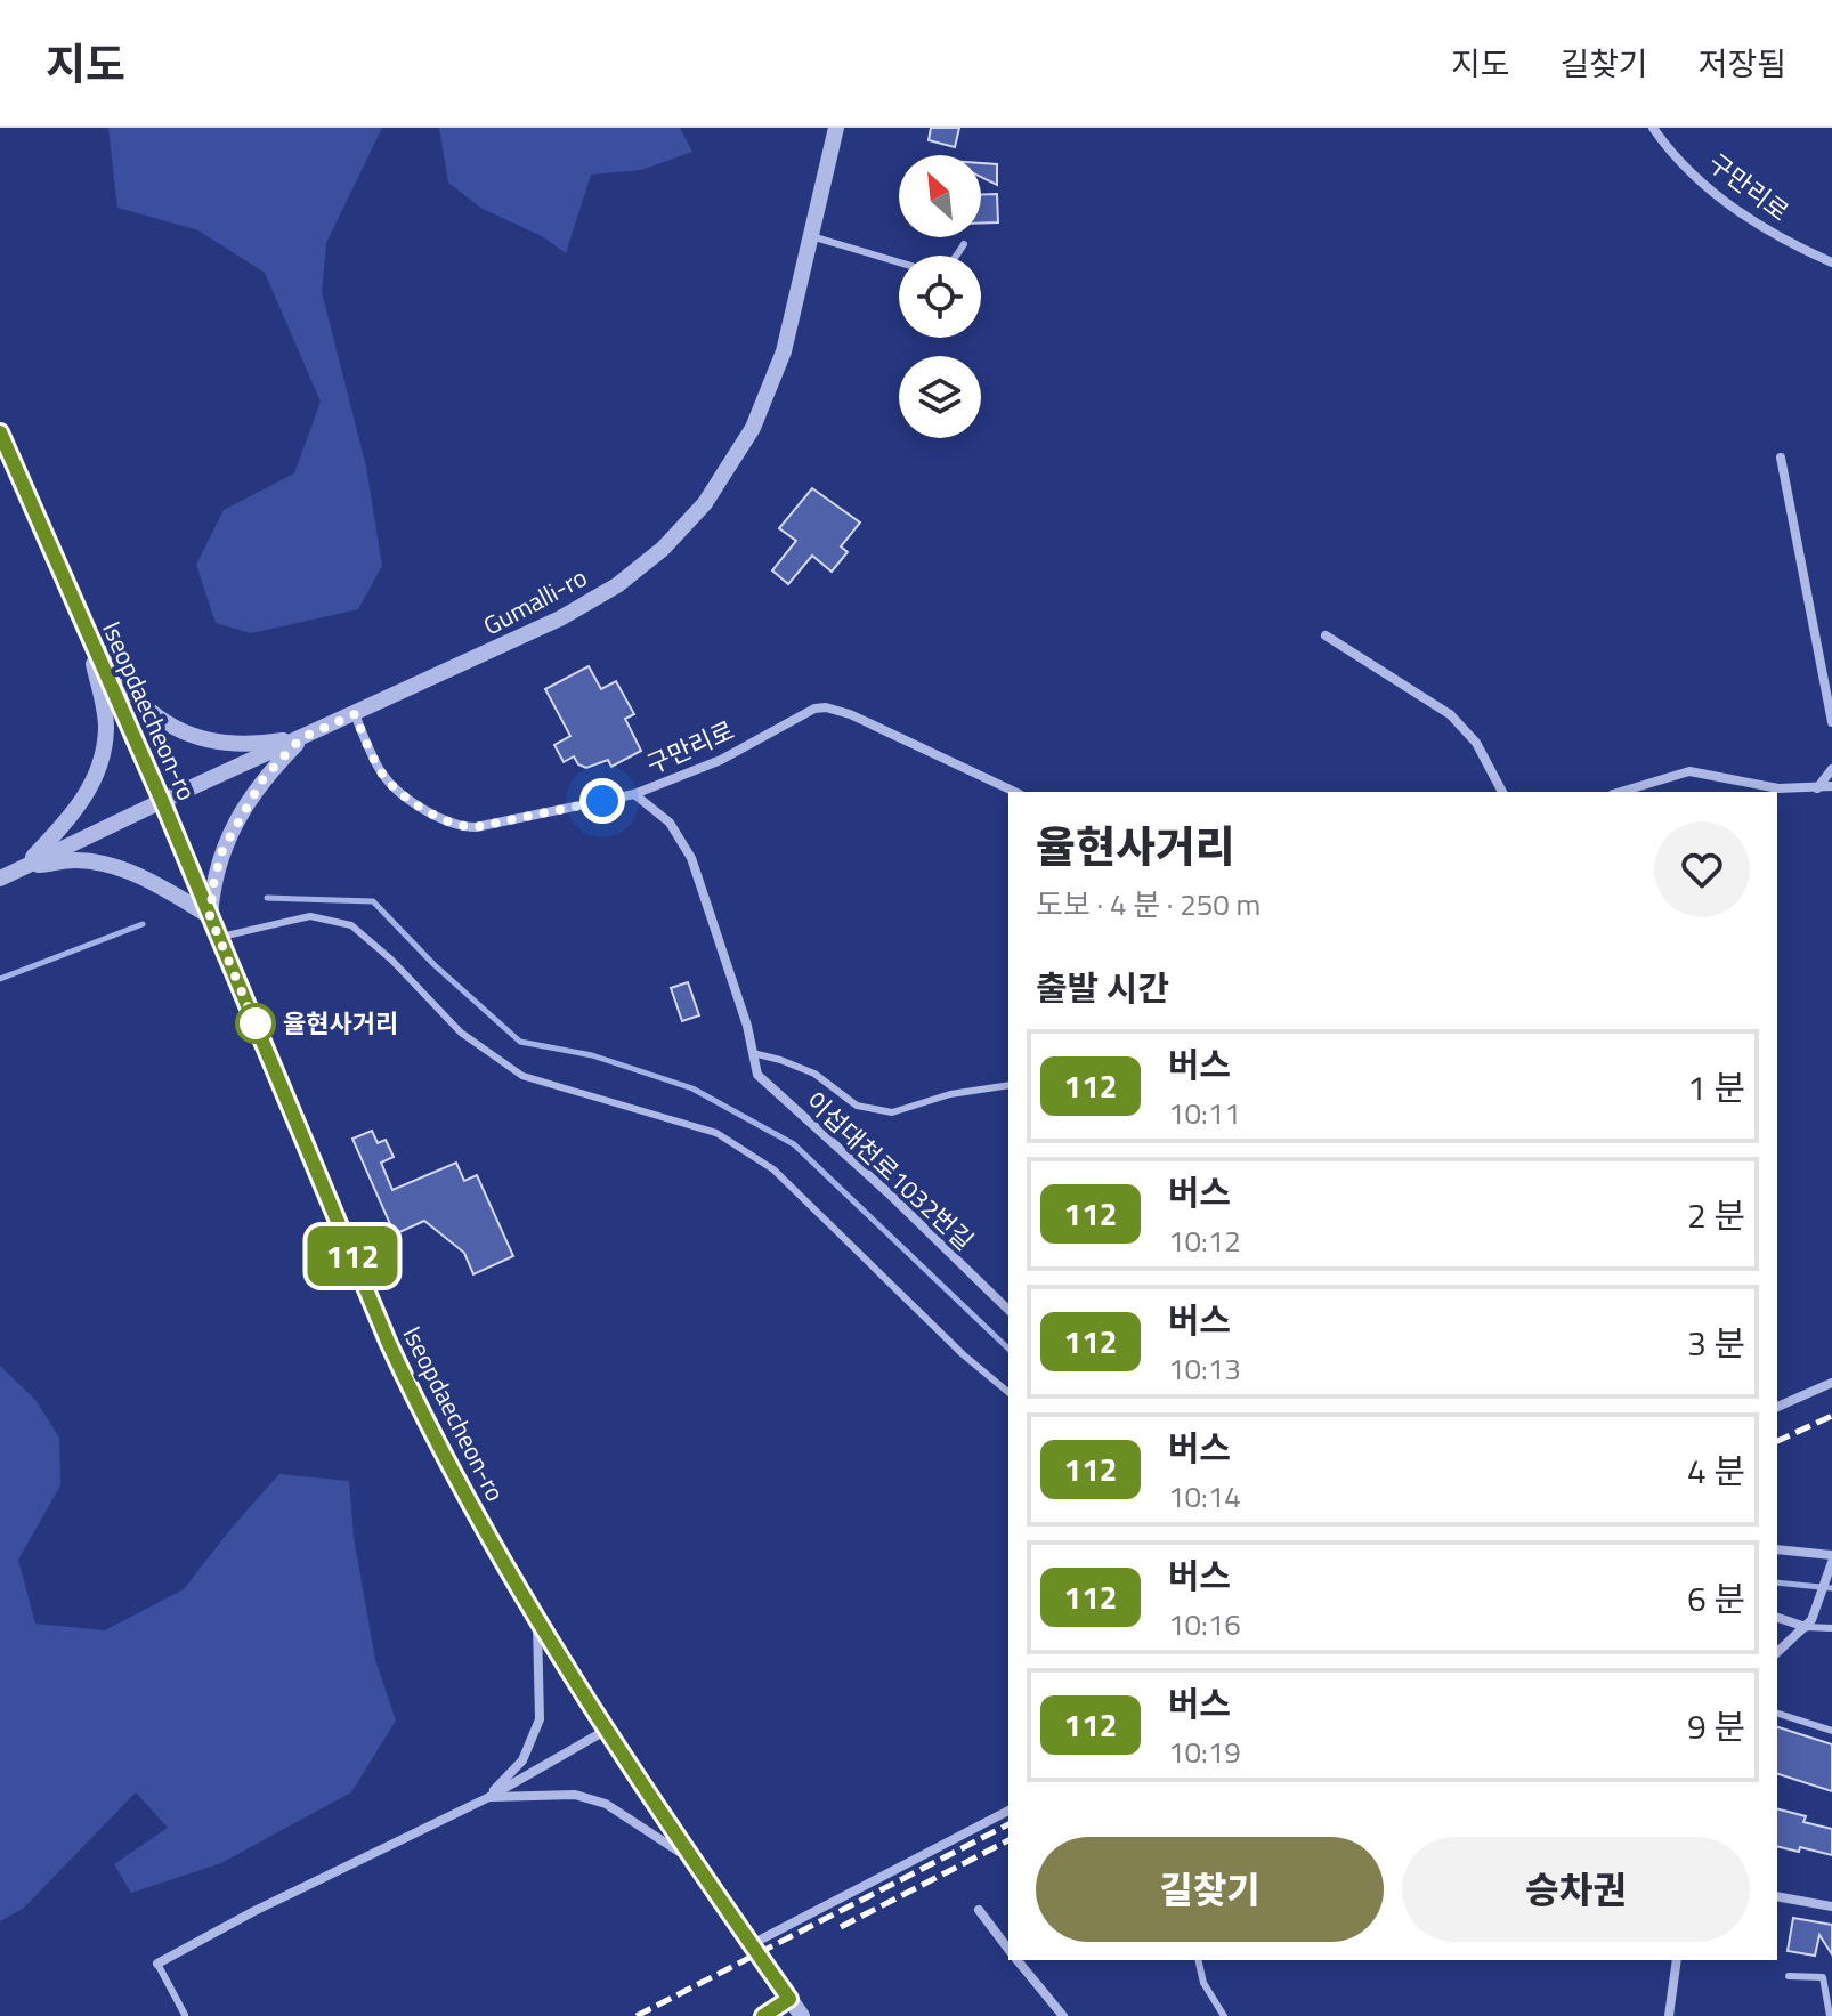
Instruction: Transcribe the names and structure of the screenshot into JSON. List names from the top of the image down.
{
  "streets": {
    "street": [
      "구만리로",
      "Gumalli-ro",
      "Iseopdaecheon-ro",
      "이섭대천로1032번길"
    ]
  },
  "crossings": [
    ["구만리로", "Gumalli-ro"],
    ["구만리로", "이섭대천로1032번길"],
    ["Gumalli-ro", "Iseopdaecheon-ro"]
  ],
  "places": ["율현사거리"],
  "lines": ["bus line 112"],
  "north": "top left",
  "page": {
    "header": "지도",
    "nav": ["지도", "길찾기", "저장됨"],
    "on_map": "112",
    "heading": [
      ["율현사거리", "도보 · 4 분 · 250 m"],
      "출발 시간"
    ],
    "list": [
      {
        "mark": "112",
        "name": "버스",
        "note": "10:11",
        "value": "1 분"
      },
      {
        "mark": "112",
        "name": "버스",
        "note": "10:12",
        "value": "2 분"
      },
      {
        "mark": "112",
        "name": "버스",
        "note": "10:13",
        "value": "3 분"
      },
      {
        "mark": "112",
        "name": "버스",
        "note": "10:14",
        "value": "4 분"
      },
      {
        "mark": "112",
        "name": "버스",
        "note": "10:16",
        "value": "6 분"
      },
      {
        "mark": "112",
        "name": "버스",
        "note": "10:19",
        "value": "9 분"
      }
    ],
    "buttons": ["길찾기", "승차권"]
  }
}
